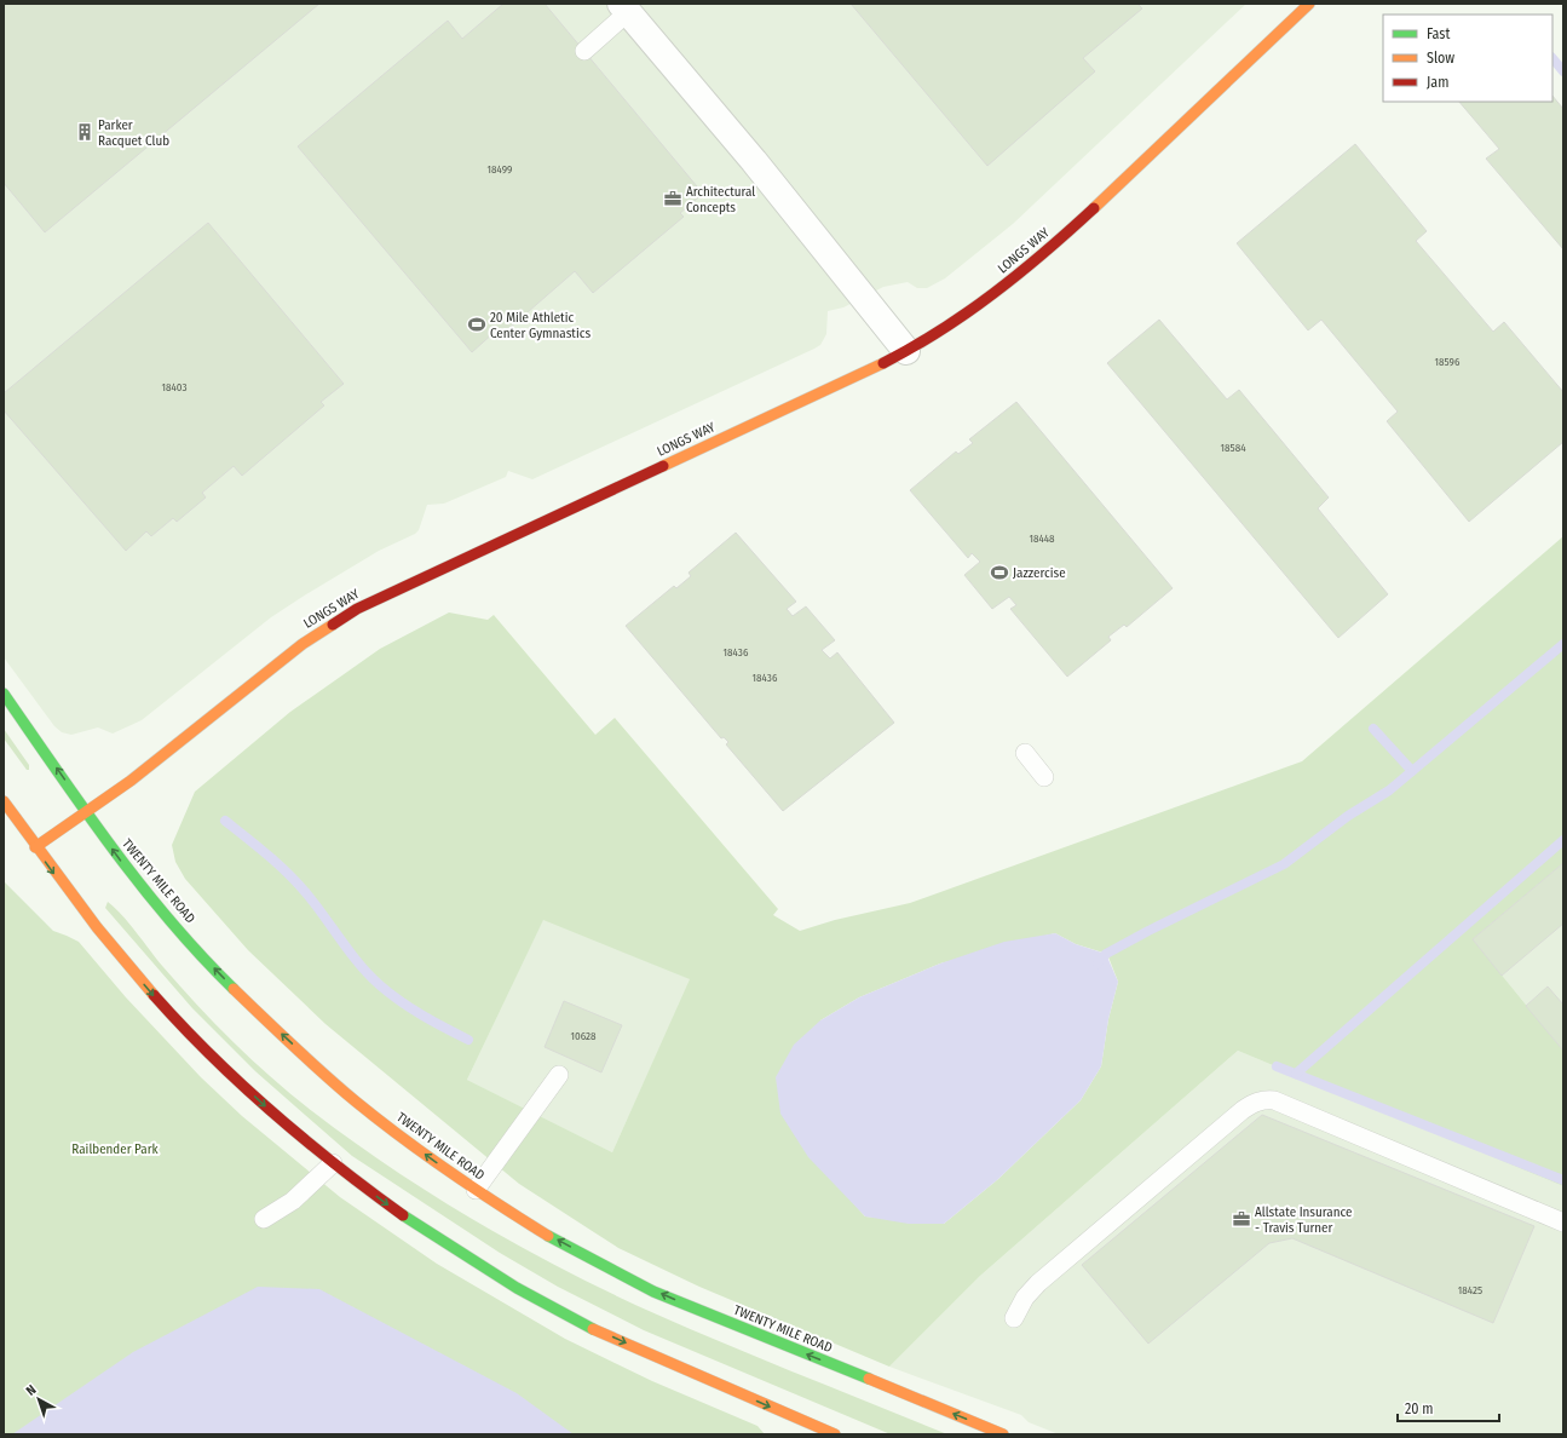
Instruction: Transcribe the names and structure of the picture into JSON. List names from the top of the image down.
{
  "streets": {
    "main road": ["LONGS WAY", "TWENTY MILE ROAD"]
  },
  "crossings": [
    ["LONGS WAY", "TWENTY MILE ROAD"]
  ],
  "parks": ["Railbender Park"],
  "places": {
    "building": ["Parker Racquet Club"],
    "office": ["Architectural Concepts", "Allstate Insurance - Travis Turner"],
    "sports": ["20 Mile Athletic Center Gymnastics", "Jazzercise"]
  },
  "house_numbers": [
    "18499",
    "18596",
    "18403",
    "18584",
    "18448",
    "18436",
    "18436",
    "10628",
    "18425"
  ],
  "legend": ["Fast", "Slow", "Jam"],
  "scale_bar": "20 m",
  "north": "top left"
}
